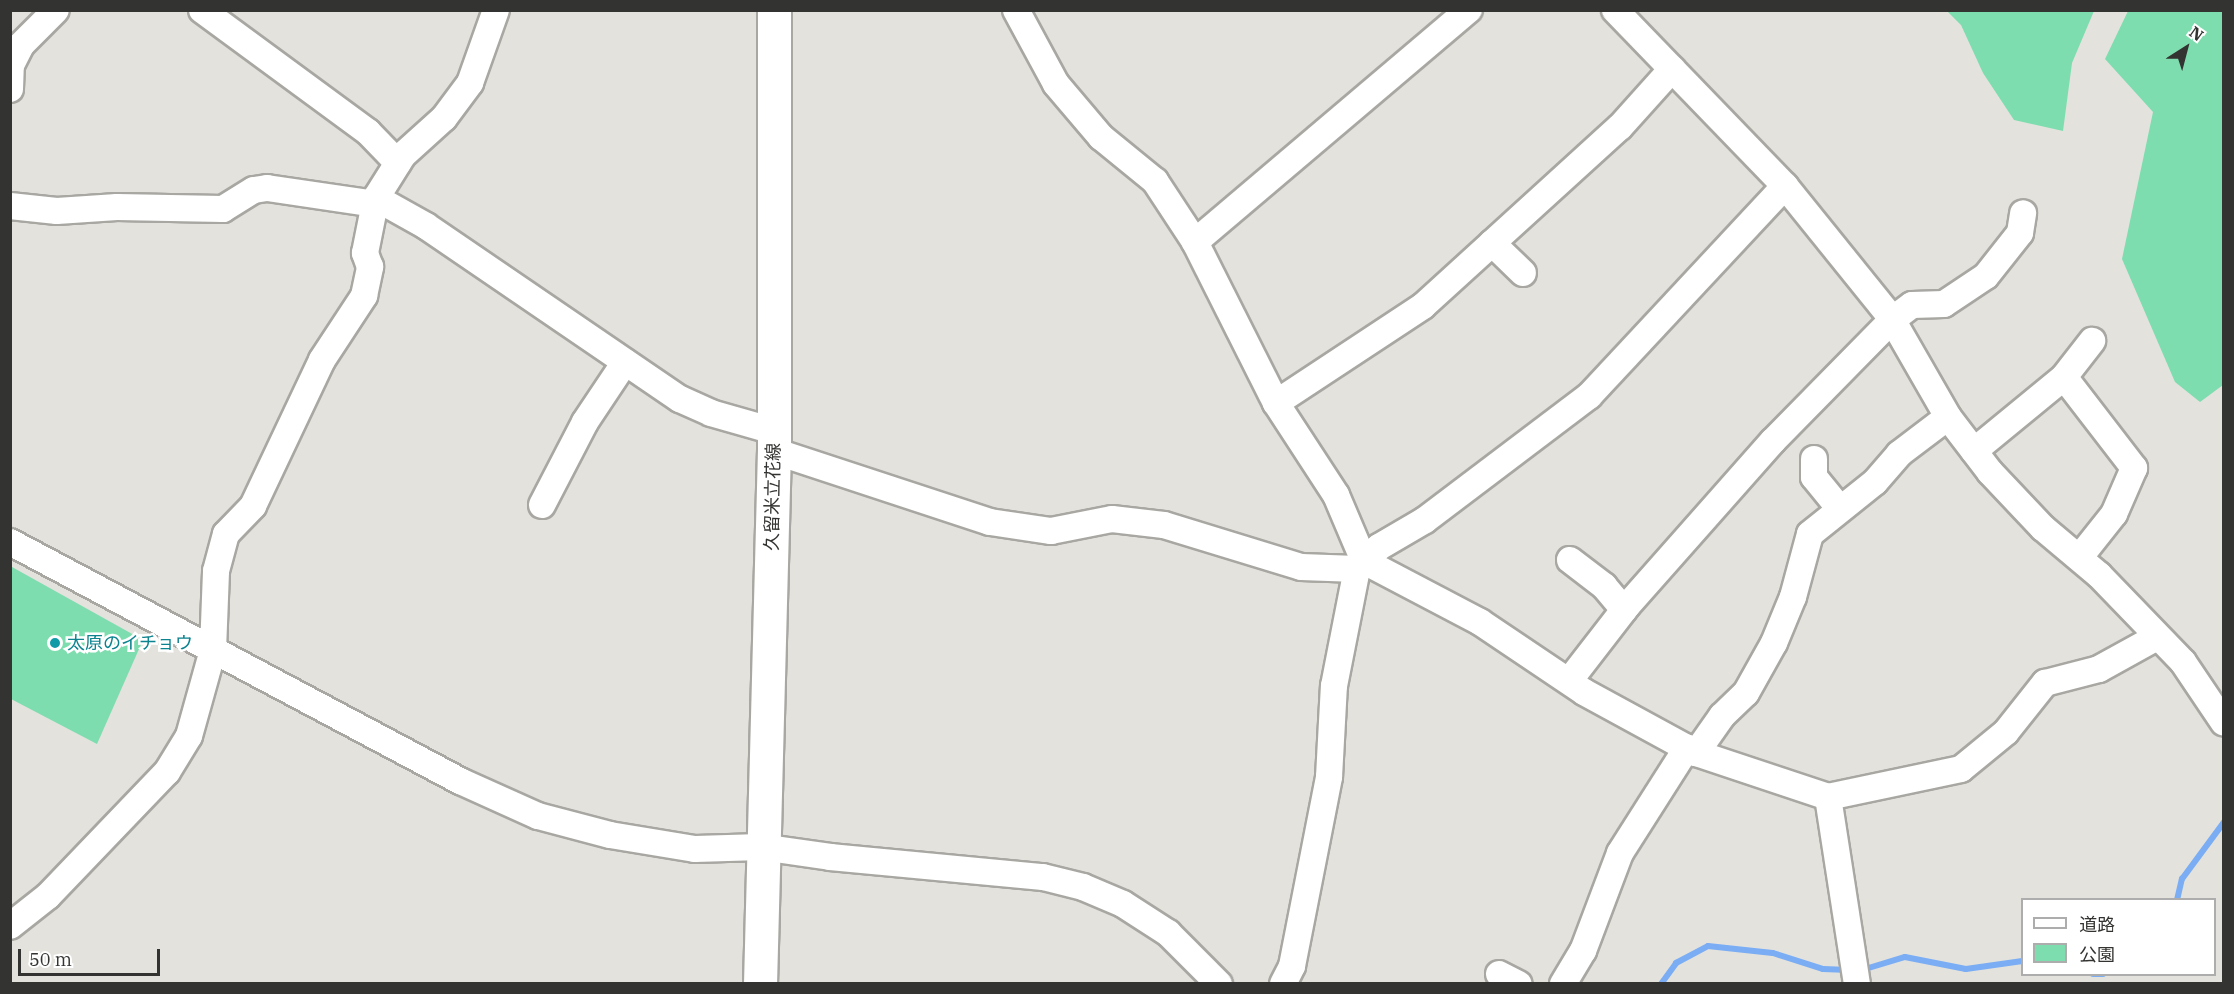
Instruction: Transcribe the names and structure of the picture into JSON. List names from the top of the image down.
{
  "streets": {
    "main road": ["久留米立花線"]
  },
  "places": ["太原のイチョウ"],
  "legend": ["道路", "公園"],
  "scale_bar": "50 m",
  "north": "top right"
}
